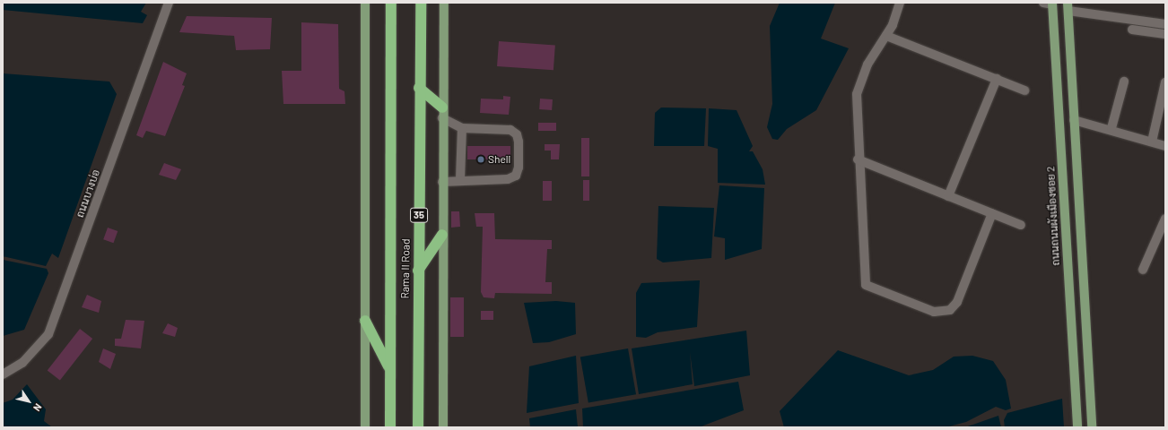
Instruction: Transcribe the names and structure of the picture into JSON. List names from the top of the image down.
{
  "streets": {
    "highway": ["35", "Rama II Road"],
    "main road": ["ถนนถนนผังเมืองซอย 2"],
    "street": ["ถนนบางบ่อ"]
  },
  "places": ["Shell"],
  "north": "bottom right"
}
